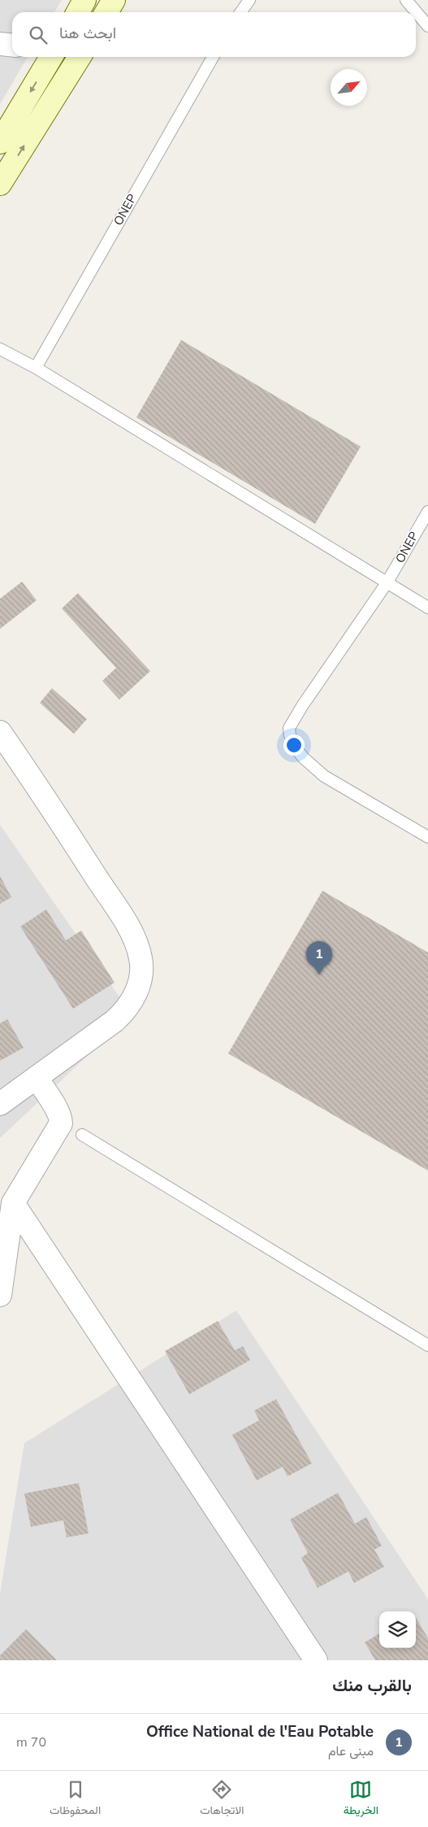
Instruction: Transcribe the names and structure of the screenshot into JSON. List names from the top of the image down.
{
  "streets": {
    "lane": ["ONEP"]
  },
  "north": "top right",
  "page": {
    "search": "ابحث هنا",
    "pins": "1",
    "heading": "بالقرب منك",
    "list": [
      {
        "mark": "1",
        "name": "Office National de l'Eau Potable",
        "note": "مبنى عام",
        "value": "70 m"
      }
    ],
    "nav": ["الخريطة", "الاتجاهات", "المحفوظات"]
  }
}
